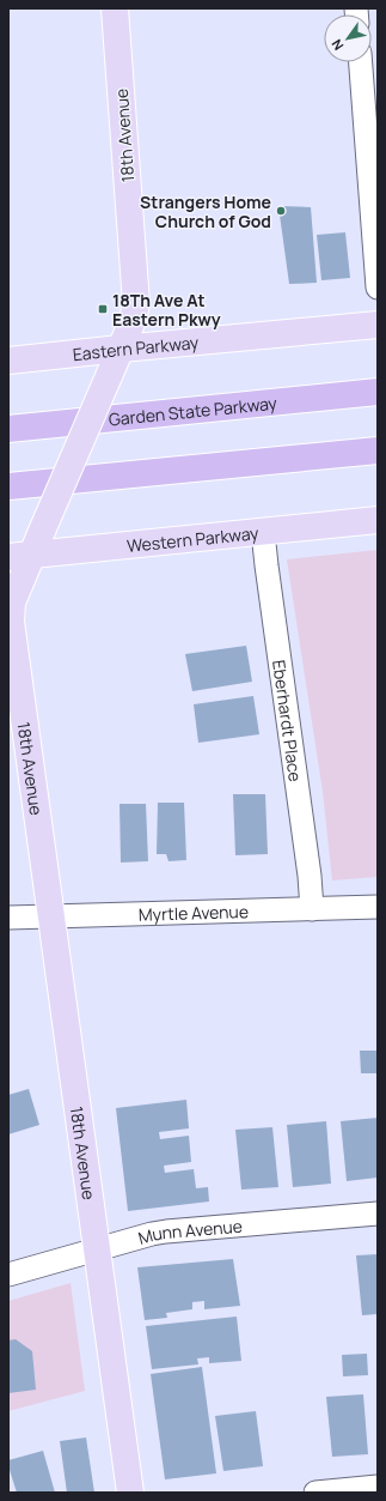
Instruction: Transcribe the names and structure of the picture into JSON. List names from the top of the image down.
{
  "streets": {
    "highway": ["Garden State Parkway"],
    "main road": ["18th Avenue", "Eastern Parkway", "Western Parkway"],
    "street": ["Eberhardt Place", "Myrtle Avenue", "Munn Avenue"]
  },
  "crossings": [
    ["18th Avenue", "Eastern Parkway"],
    ["18th Avenue", "Western Parkway"],
    ["18th Avenue", "Myrtle Avenue"],
    ["18th Avenue", "Munn Avenue"],
    ["Western Parkway", "Eberhardt Place"],
    ["Eberhardt Place", "Myrtle Avenue"]
  ],
  "places": {
    "other": ["Strangers Home Church of God"],
    "transit": ["18Th Ave At Eastern Pkwy"]
  },
  "north": "bottom left"
}
